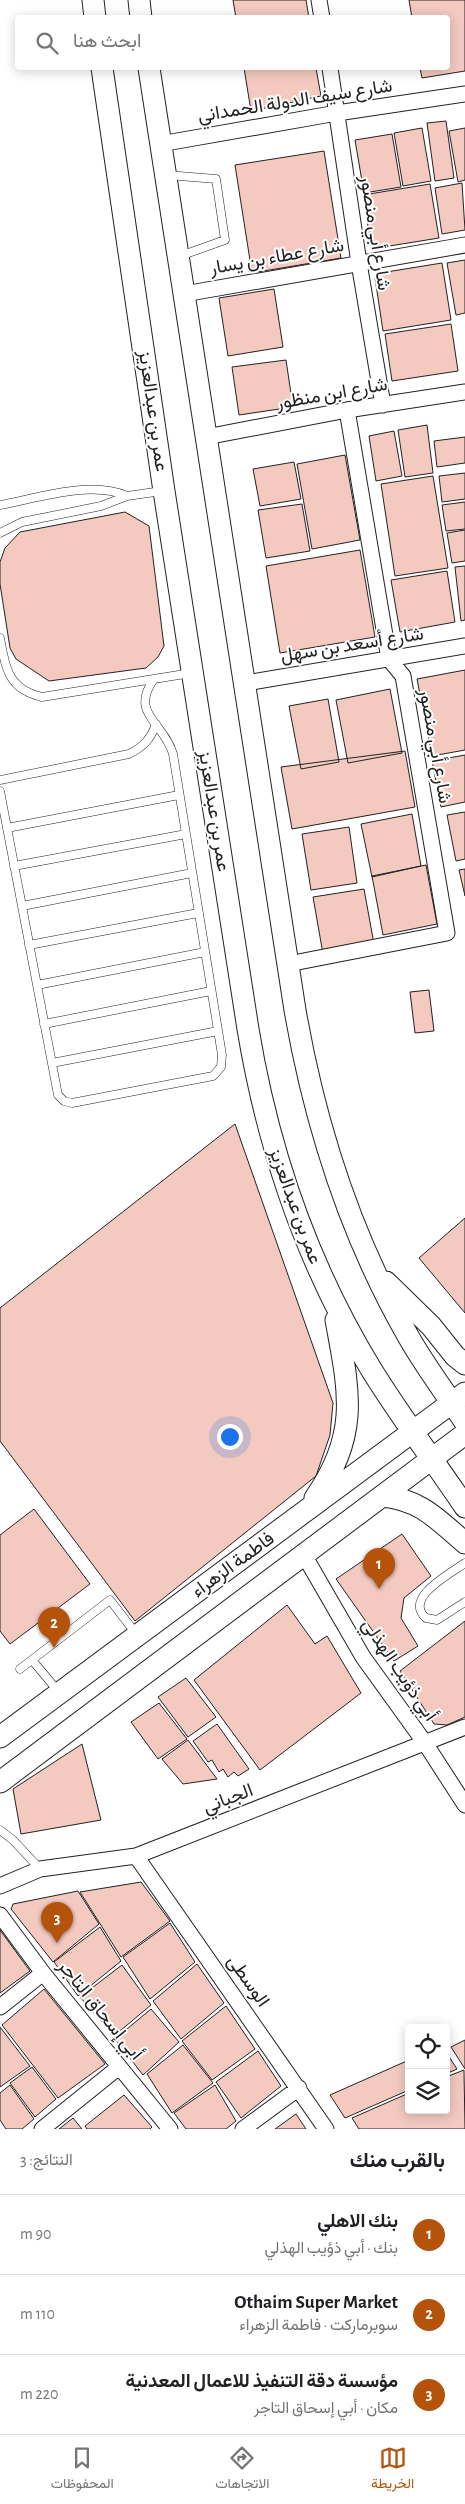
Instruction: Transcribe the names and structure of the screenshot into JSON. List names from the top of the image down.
{
  "streets": {
    "main road": ["عمر بن عبدالعزيز", "فاطمة الزهراء"],
    "street": [
      "شارع سيف الدولة الحمداني",
      "شارع أبي منصور",
      "شارع عطاء بن يسار",
      "شارع ابن منظور",
      "شارع أسعد بن سهل",
      "أبي ذؤيب الهذلي",
      "الجباني",
      "الوسطى",
      "أبي إسحاق التاجر"
    ]
  },
  "crossings": [
    ["شارع سيف الدولة الحمداني", "شارع أبي منصور"],
    ["شارع أبي منصور", "شارع عطاء بن يسار"],
    ["شارع أبي منصور", "شارع ابن منظور"],
    ["شارع أبي منصور", "شارع أسعد بن سهل"],
    ["عمر بن عبدالعزيز", "فاطمة الزهراء"],
    ["أبي ذؤيب الهذلي", "الجباني"],
    ["الجباني", "الوسطى"]
  ],
  "page": {
    "search": "ابحث هنا",
    "pins": ["1", "2", "3"],
    "heading": ["بالقرب منك", "النتائج: 3"],
    "list": [
      {
        "mark": "1",
        "name": "بنك الاهلي",
        "note": "بنك · أبي ذؤيب الهذلي",
        "value": "90 m"
      },
      {
        "mark": "2",
        "name": "Othaim Super Market",
        "note": "سوبرماركت · فاطمة الزهراء",
        "value": "110 m"
      },
      {
        "mark": "3",
        "name": "مؤسسة دقة التنفيذ للاعمال المعدنية",
        "note": "مكان · أبي إسحاق التاجر",
        "value": "220 m"
      }
    ],
    "nav": ["الخريطة", "الاتجاهات", "المحفوظات"]
  }
}
